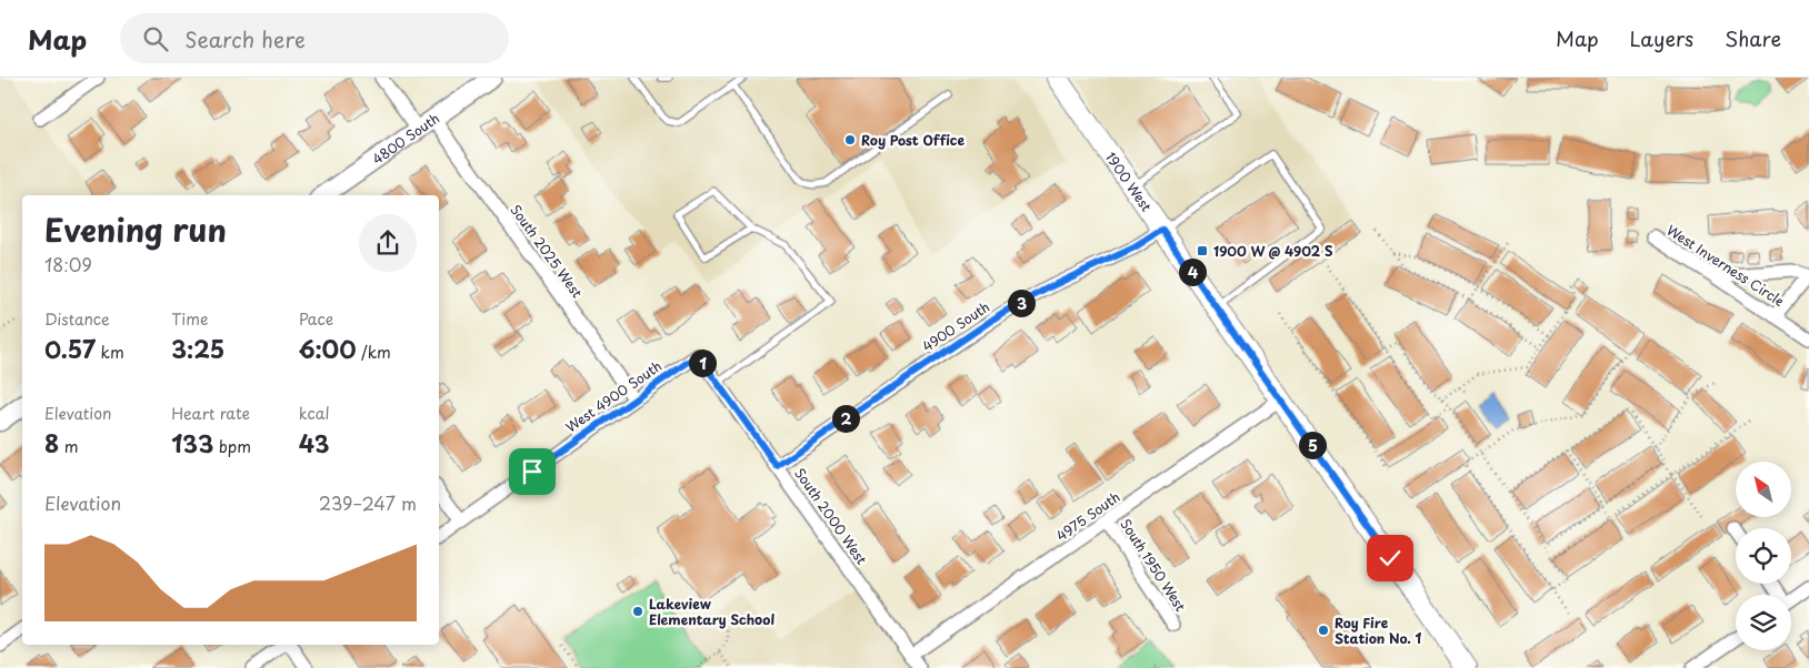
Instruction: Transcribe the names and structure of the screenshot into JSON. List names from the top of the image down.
{
  "streets": {
    "main road": ["4800 South", "1900 West"],
    "street": [
      "South 2025 West",
      "West Inverness Circle",
      "4900 South",
      "West 4900 South",
      "South 2000 West",
      "4975 South",
      "South 1950 West"
    ]
  },
  "crossings": [
    ["4800 South", "South 2025 West"],
    ["1900 West", "4900 South"],
    ["1900 West", "4975 South"],
    ["South 2025 West", "West 4900 South"],
    ["4900 South", "South 2000 West"],
    ["West 4900 South", "South 2000 West"],
    ["South 2000 West", "4975 South"],
    ["4975 South", "South 1950 West"]
  ],
  "places": {
    "other": ["Roy Post Office", "Lakeview Elementary School", "Roy Fire Station No. 1"],
    "transit": ["1900 W @ 4902 S"]
  },
  "north": "top left",
  "page": {
    "header": "Map",
    "search": "Search here",
    "nav": ["Map", "Layers", "Share"],
    "heading": ["Evening run", "18:09"],
    "pins": [
      "4",
      "3",
      "1",
      "2",
      "5"
    ],
    "stats": [
      ["Distance", "0.57 km"],
      ["Time", "3:25"],
      ["Pace", "6:00 /km"],
      ["Elevation", "8 m"],
      ["Heart rate", "133 bpm"],
      ["kcal", "43"]
    ],
    "chart": ["Elevation", "239–247 m"]
  }
}
